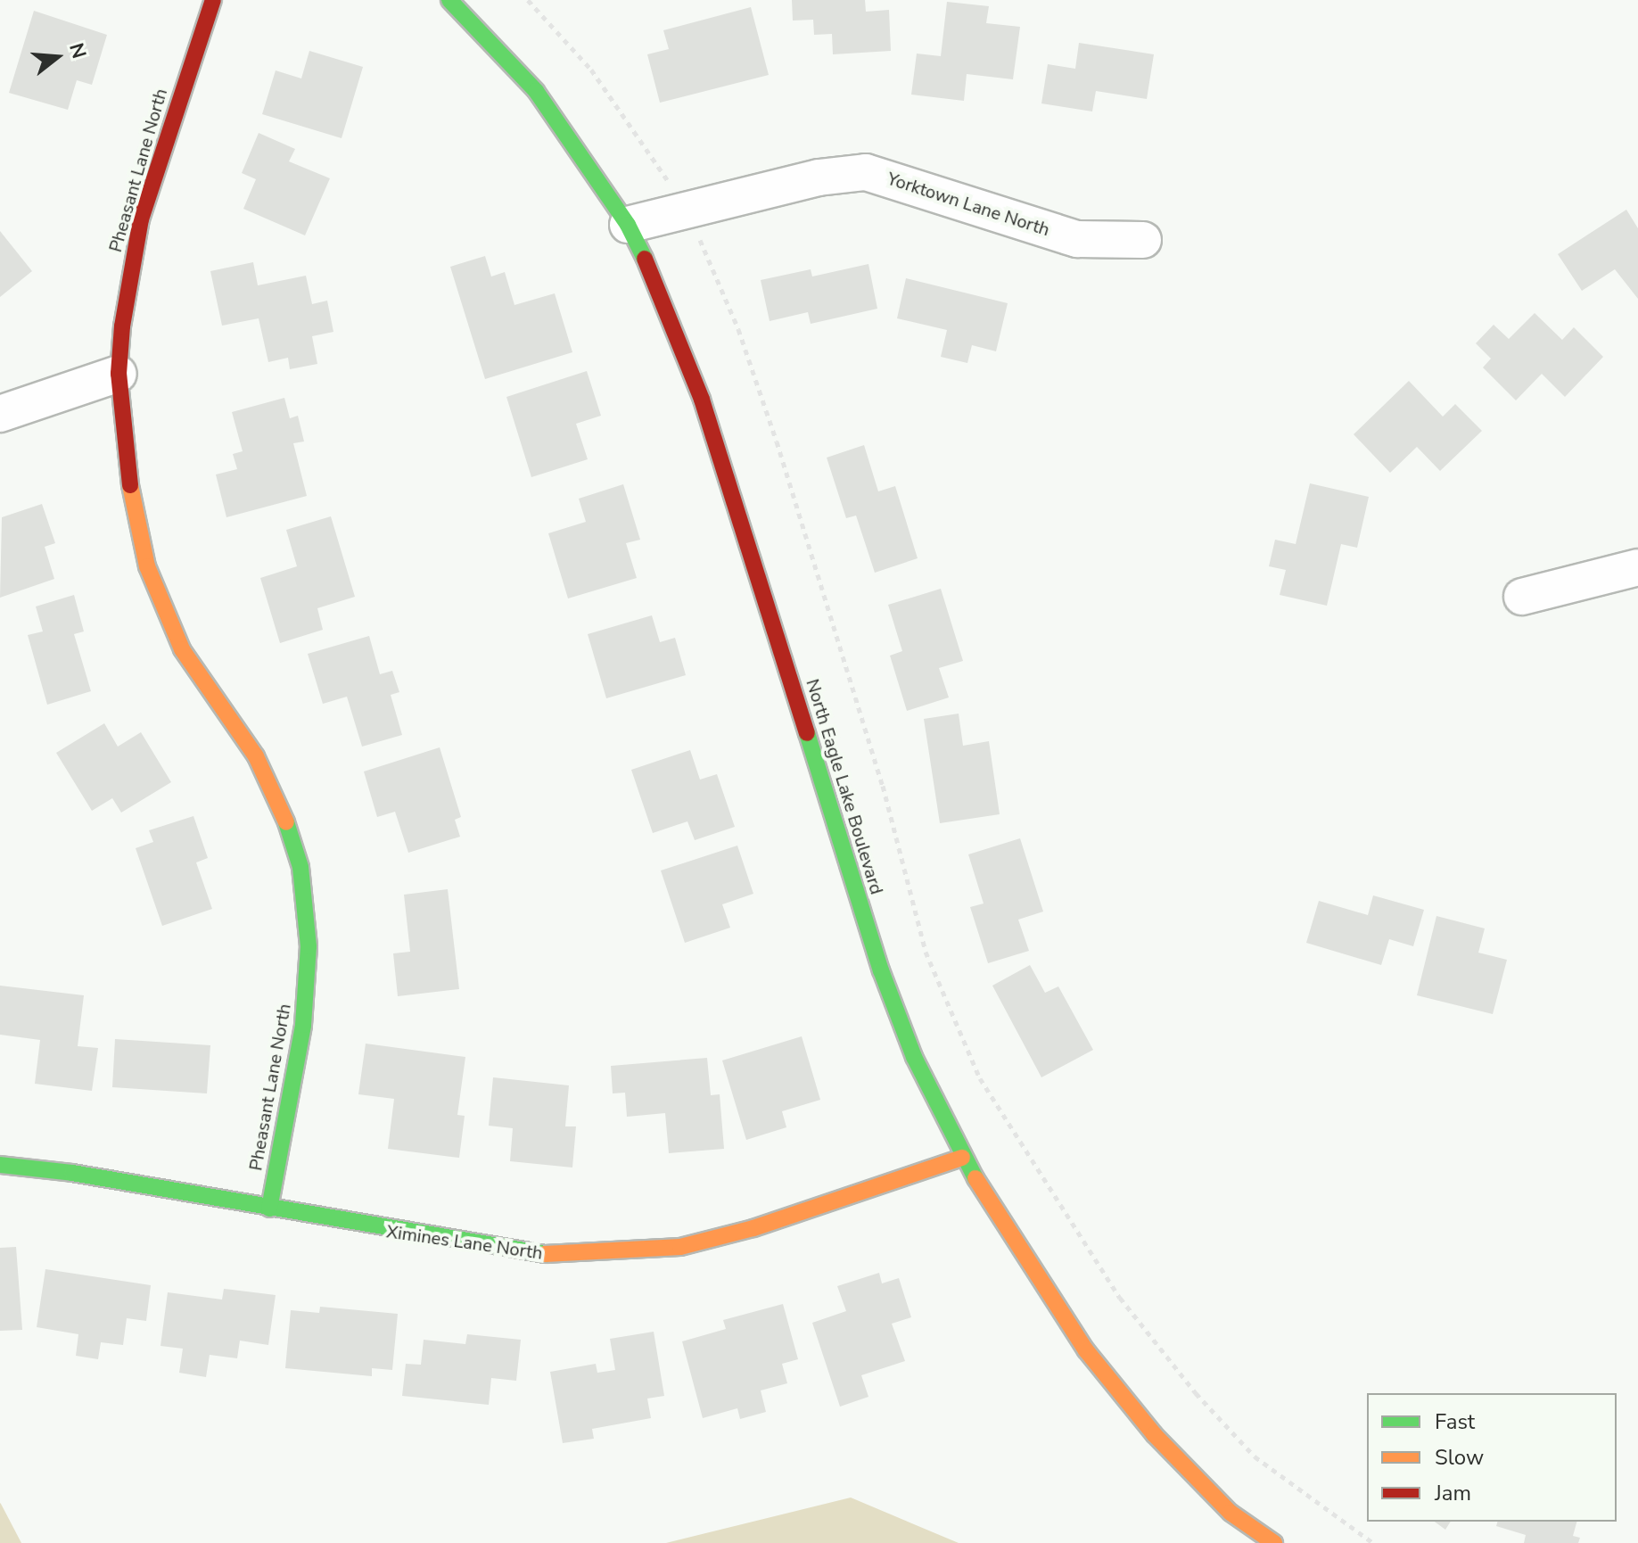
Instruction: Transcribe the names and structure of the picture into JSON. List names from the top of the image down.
{
  "streets": {
    "street": [
      "Pheasant Lane North",
      "Yorktown Lane North",
      "North Eagle Lake Boulevard",
      "Ximines Lane North"
    ]
  },
  "crossings": [
    ["Pheasant Lane North", "Ximines Lane North"],
    ["Yorktown Lane North", "North Eagle Lake Boulevard"],
    ["North Eagle Lake Boulevard", "Ximines Lane North"]
  ],
  "legend": ["Fast", "Slow", "Jam"],
  "north": "right"
}
